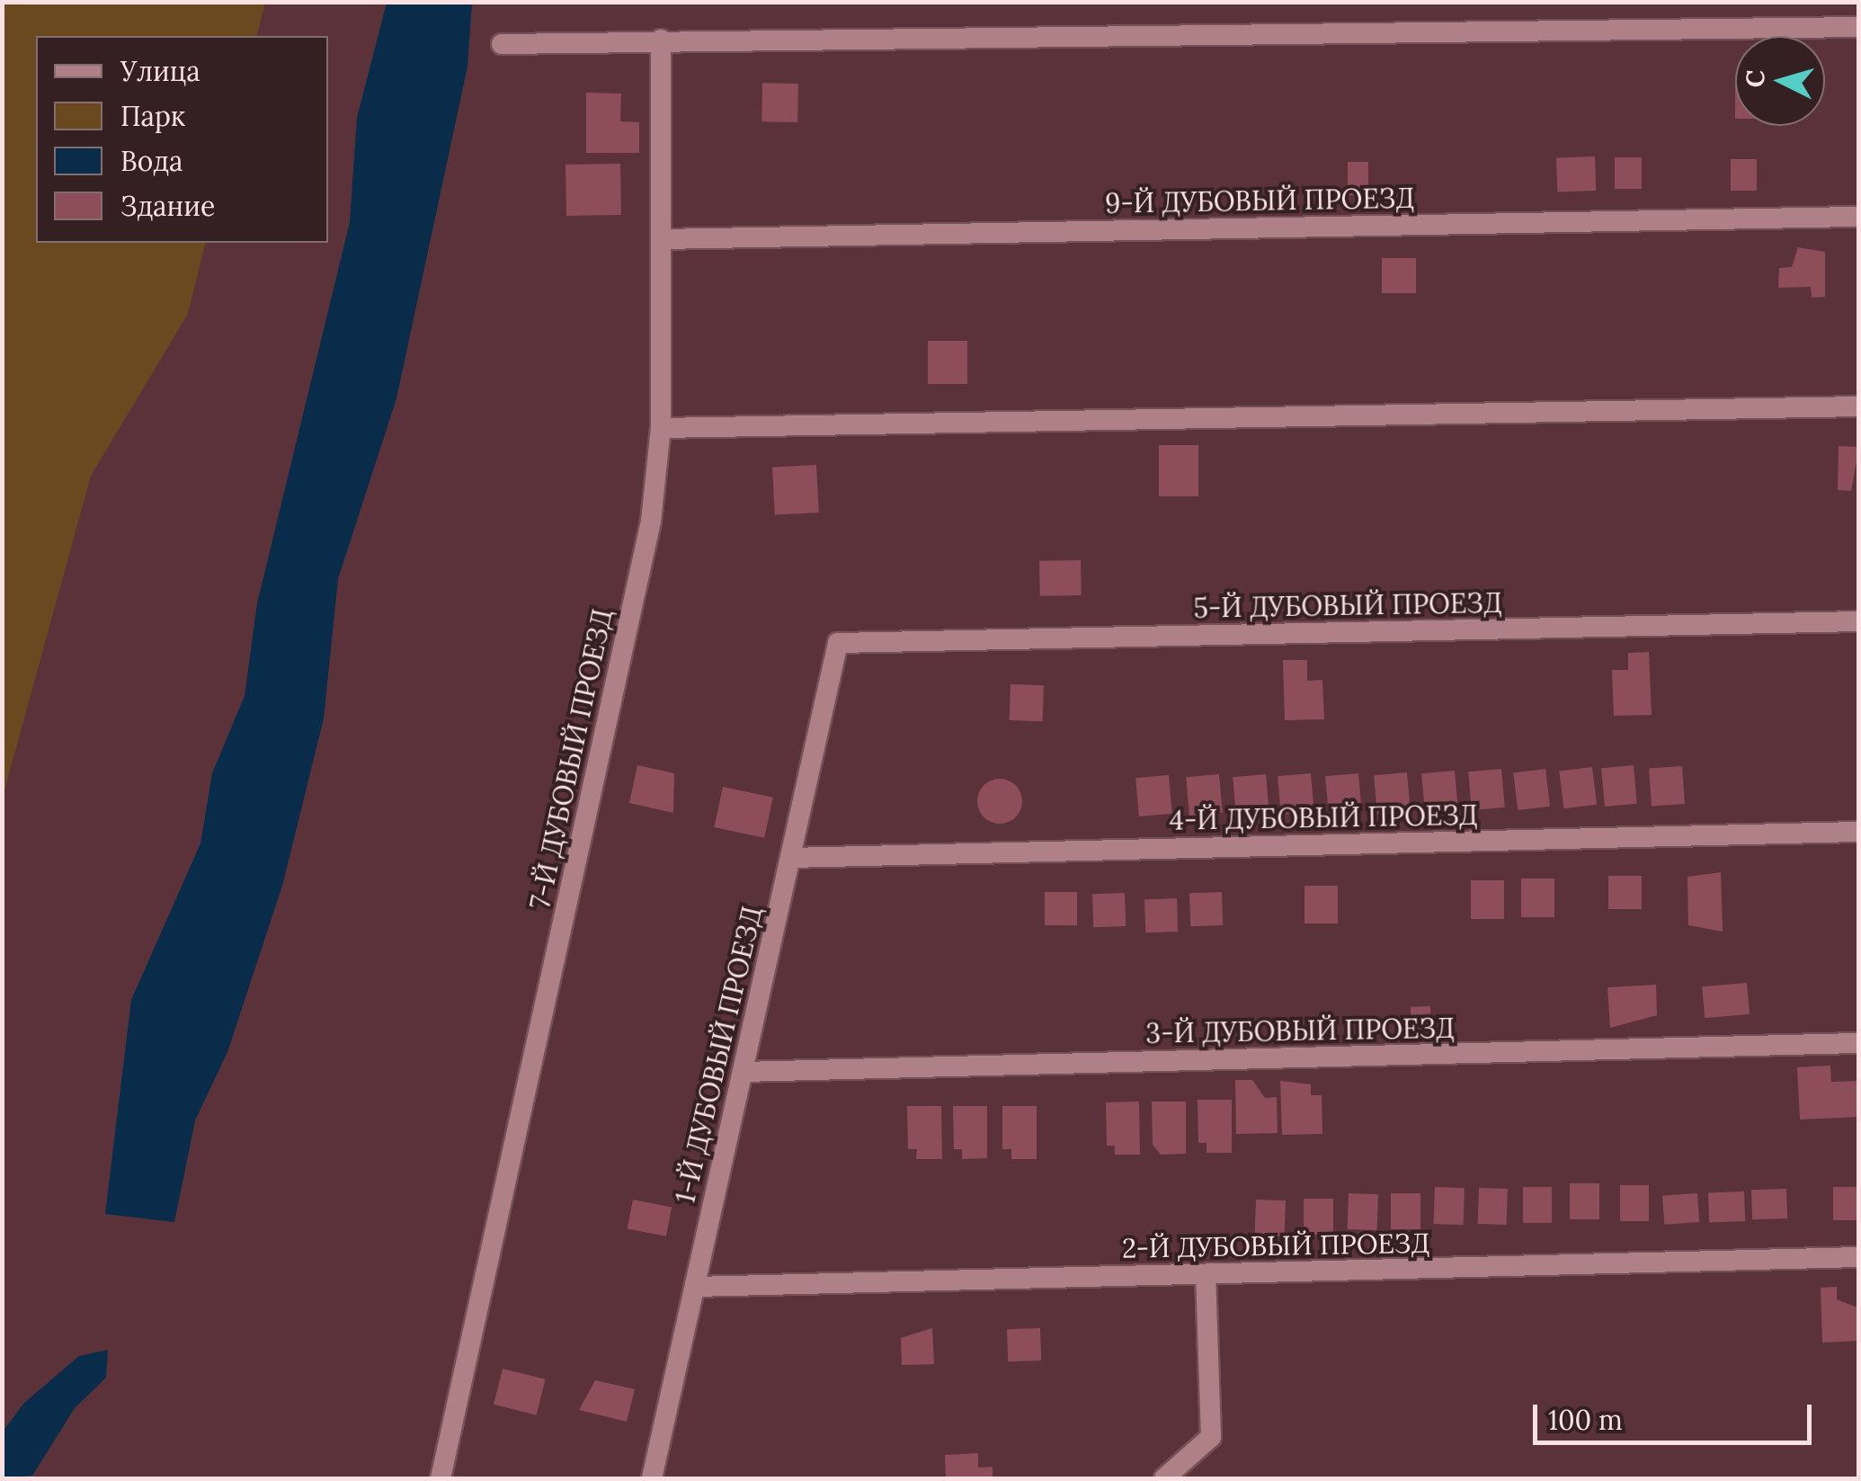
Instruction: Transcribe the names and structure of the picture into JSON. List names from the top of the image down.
{
  "streets": {
    "street": [
      "9-Й ДУБОВЫЙ ПРОЕЗД",
      "5-Й ДУБОВЫЙ ПРОЕЗД",
      "7-Й ДУБОВЫЙ ПРОЕЗД",
      "4-Й ДУБОВЫЙ ПРОЕЗД",
      "3-Й ДУБОВЫЙ ПРОЕЗД",
      "1-Й ДУБОВЫЙ ПРОЕЗД",
      "2-Й ДУБОВЫЙ ПРОЕЗД"
    ]
  },
  "crossings": [
    ["9-Й ДУБОВЫЙ ПРОЕЗД", "7-Й ДУБОВЫЙ ПРОЕЗД"],
    ["5-Й ДУБОВЫЙ ПРОЕЗД", "1-Й ДУБОВЫЙ ПРОЕЗД"],
    ["4-Й ДУБОВЫЙ ПРОЕЗД", "1-Й ДУБОВЫЙ ПРОЕЗД"],
    ["3-Й ДУБОВЫЙ ПРОЕЗД", "1-Й ДУБОВЫЙ ПРОЕЗД"],
    ["1-Й ДУБОВЫЙ ПРОЕЗД", "2-Й ДУБОВЫЙ ПРОЕЗД"]
  ],
  "legend": [
    "Улица",
    "Парк",
    "Вода",
    "Здание"
  ],
  "scale_bar": "100 m",
  "north": "left"
}
